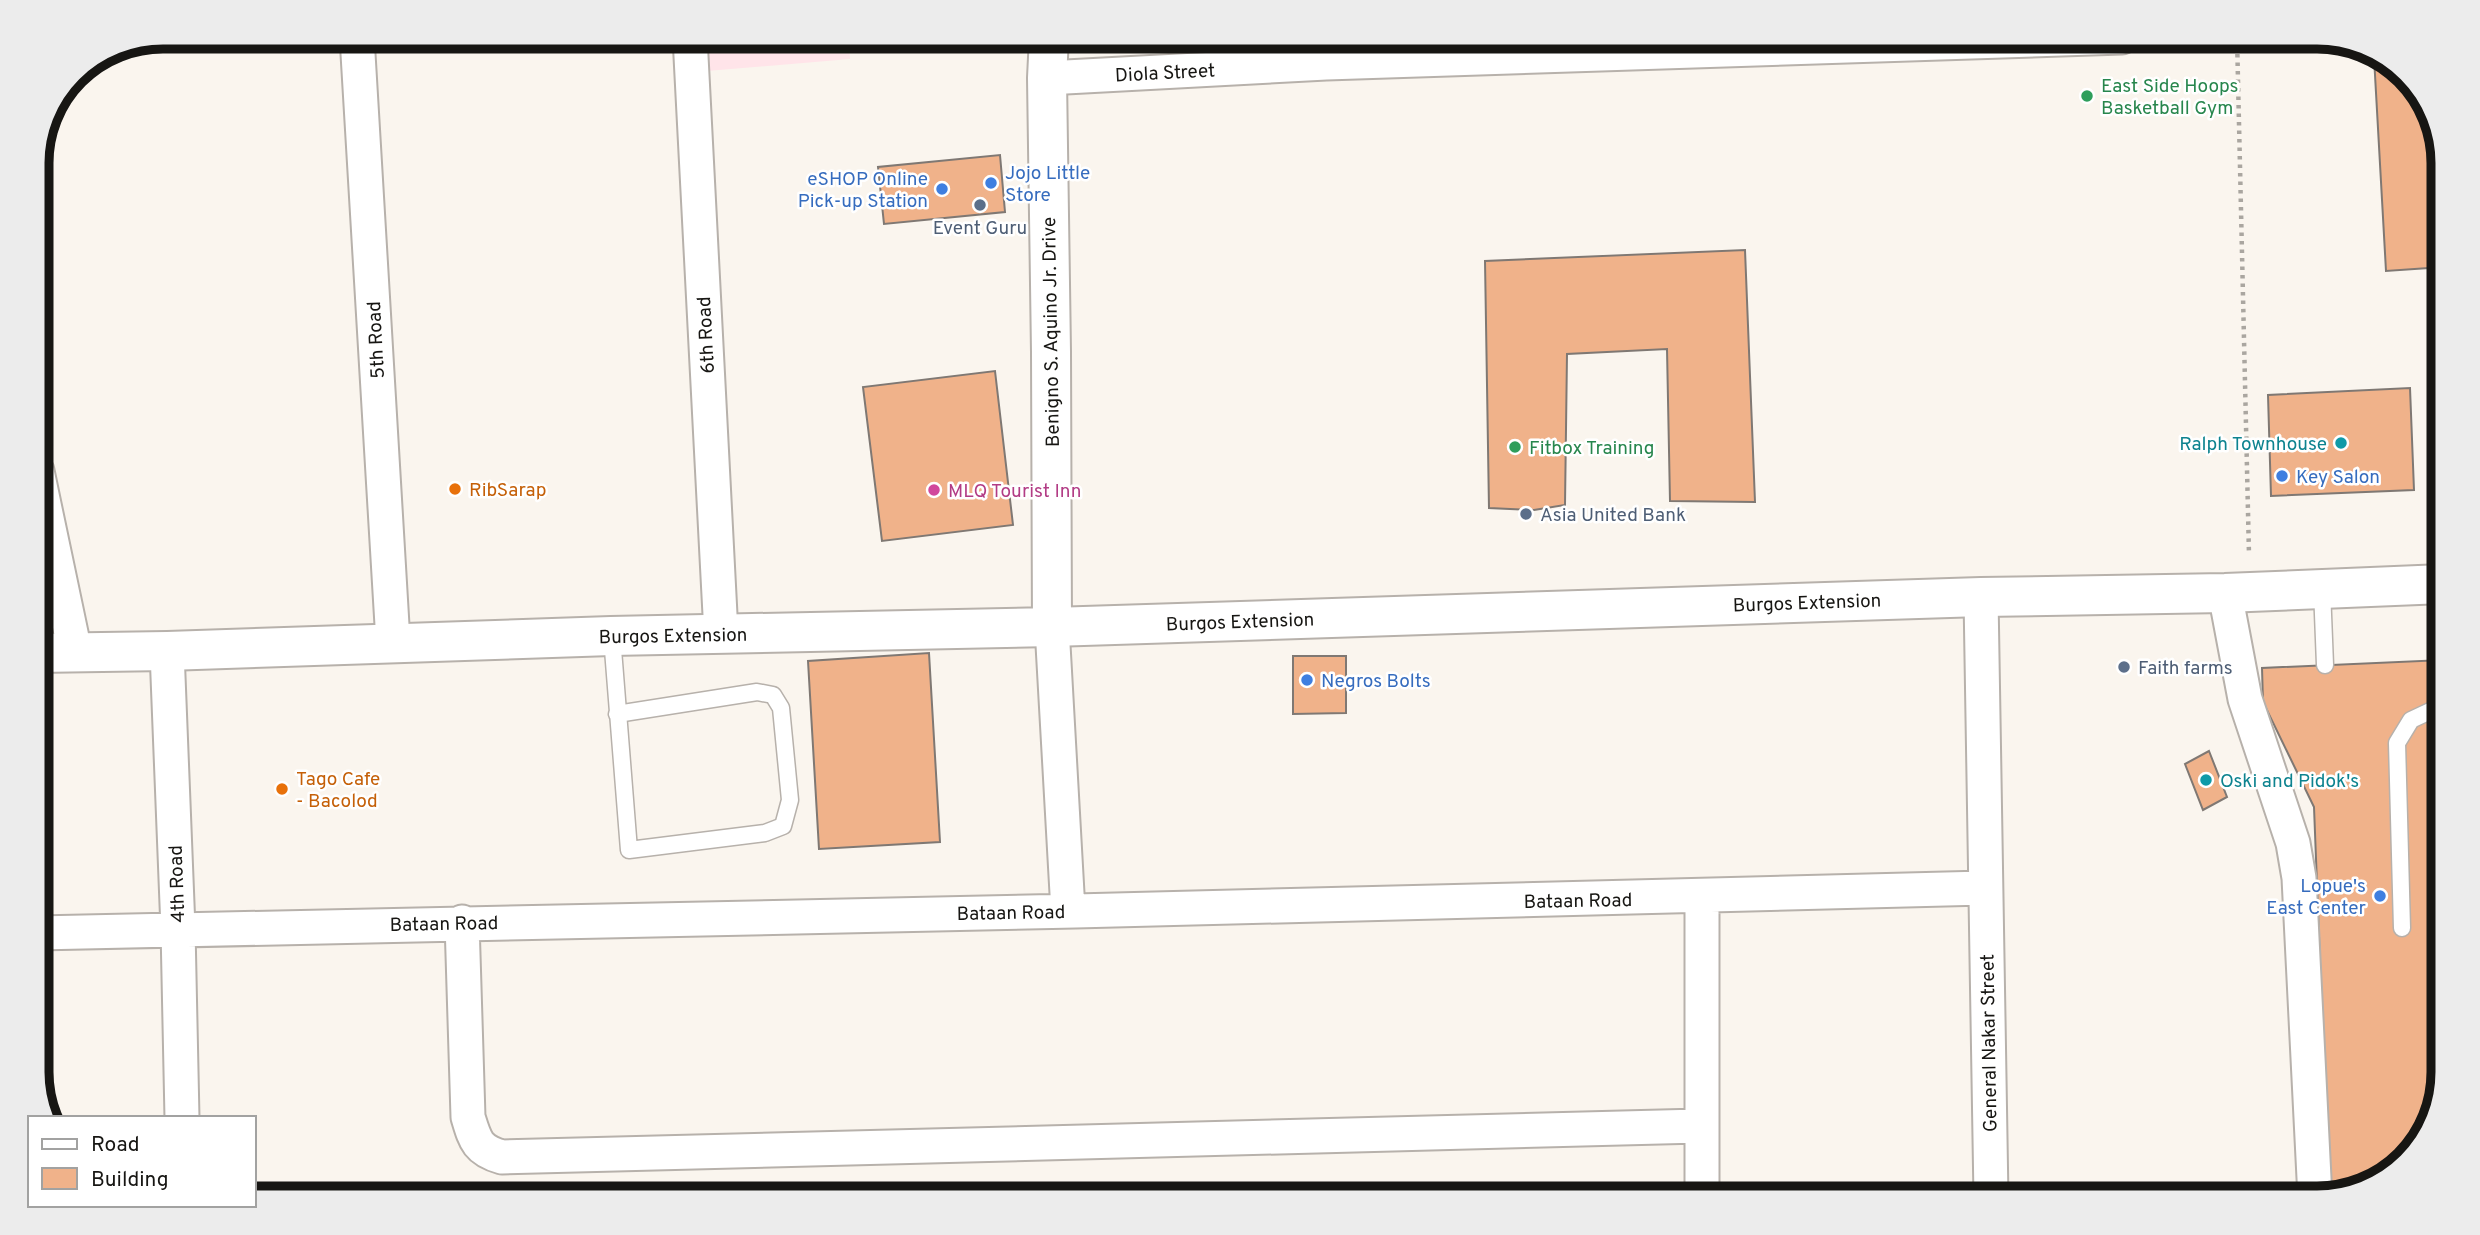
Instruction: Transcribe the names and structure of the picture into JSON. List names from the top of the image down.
{
  "streets": {
    "main road": ["Benigno S. Aquino Jr. Drive", "Burgos Extension"],
    "street": [
      "Diola Street",
      "6th Road",
      "5th Road",
      "4th Road",
      "Bataan Road",
      "General Nakar Street"
    ]
  },
  "crossings": [
    ["Diola Street", "Benigno S. Aquino Jr. Drive"],
    ["Benigno S. Aquino Jr. Drive", "Burgos Extension"],
    ["6th Road", "Burgos Extension"],
    ["5th Road", "Burgos Extension"],
    ["Burgos Extension", "4th Road"],
    ["Burgos Extension", "General Nakar Street"],
    ["4th Road", "Bataan Road"],
    ["Bataan Road", "General Nakar Street"]
  ],
  "places": [
    "East Side Hoops Basketball Gym",
    "Jojo Little Store",
    "eSHOP Online Pick-up Station",
    "Event Guru",
    "Ralph Townhouse",
    "Fitbox Training",
    "Key Salon",
    "RibSarap",
    "MLQ Tourist Inn",
    "Asia United Bank",
    "Faith farms",
    "Negros Bolts",
    "Oski and Pidok's",
    "Tago Cafe - Bacolod",
    "Lopue's East Center"
  ],
  "legend": ["Road", "Building"]
}
